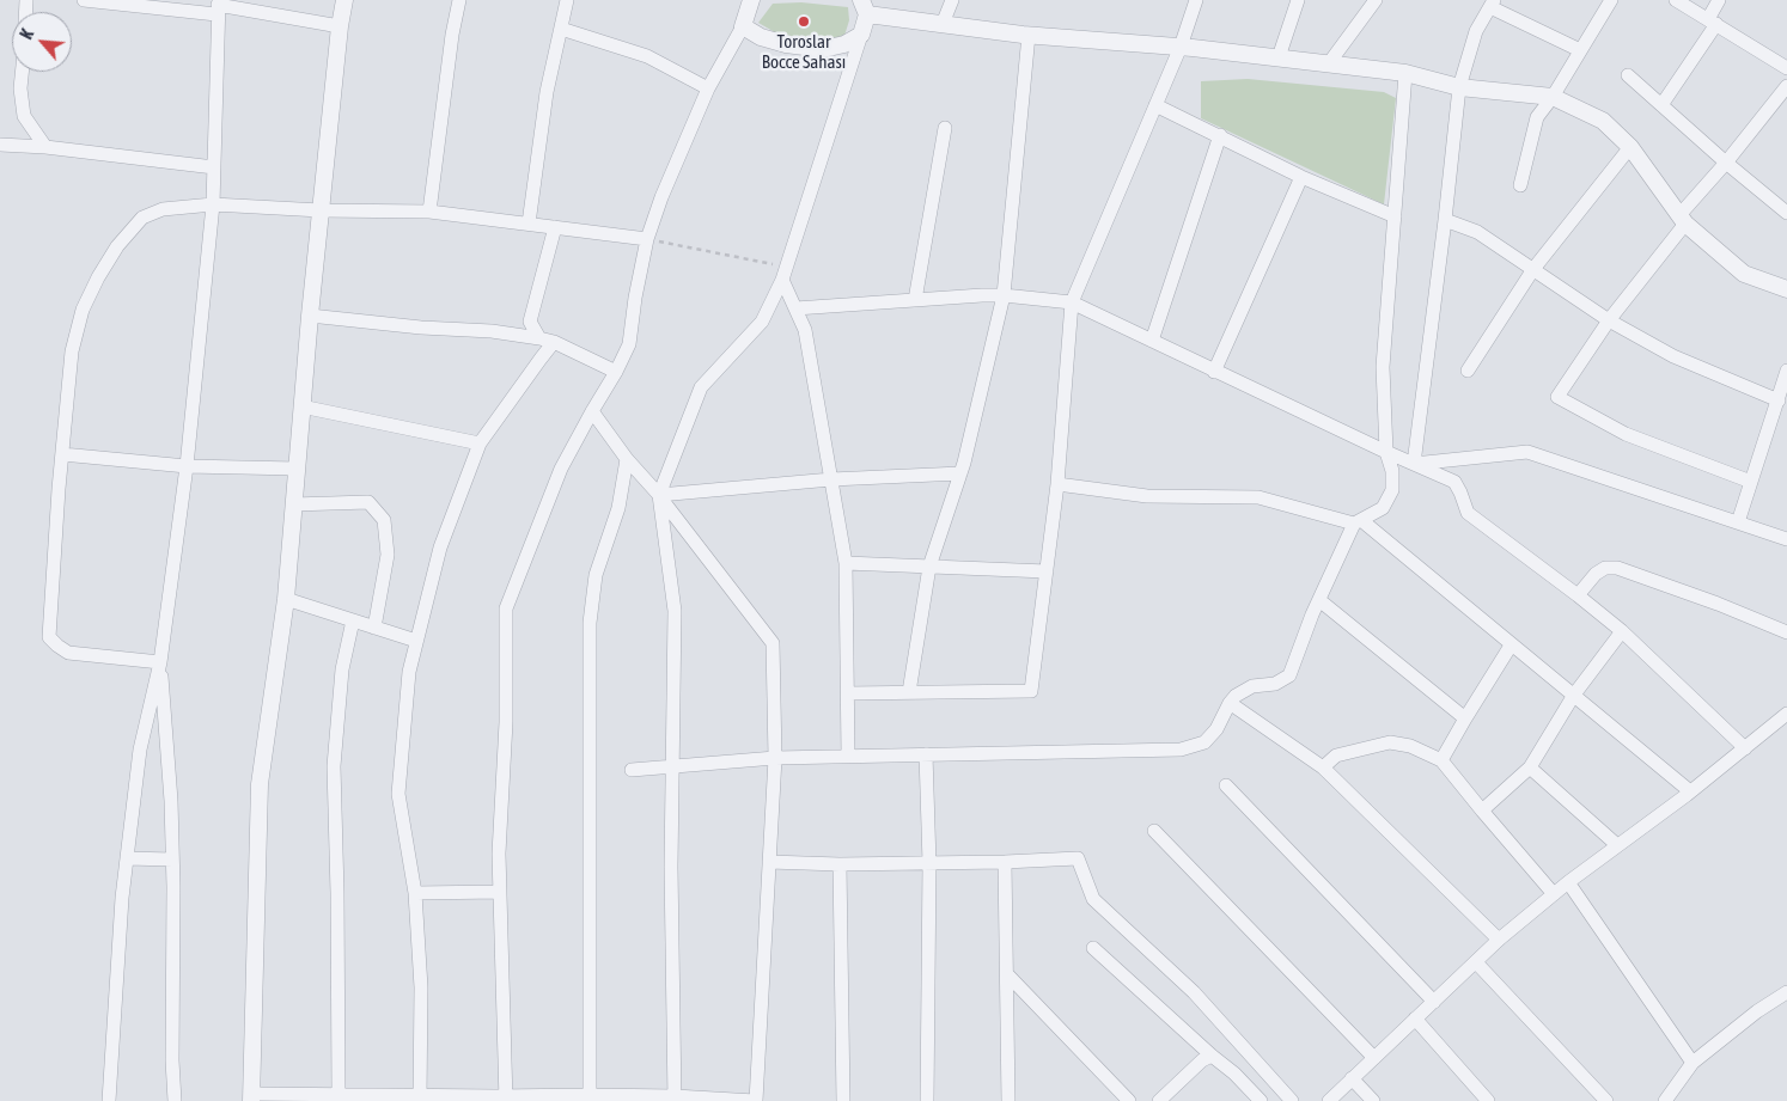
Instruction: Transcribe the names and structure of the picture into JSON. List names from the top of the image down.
{
  "places": ["Toroslar Bocce Sahası"],
  "north": "top left"
}
